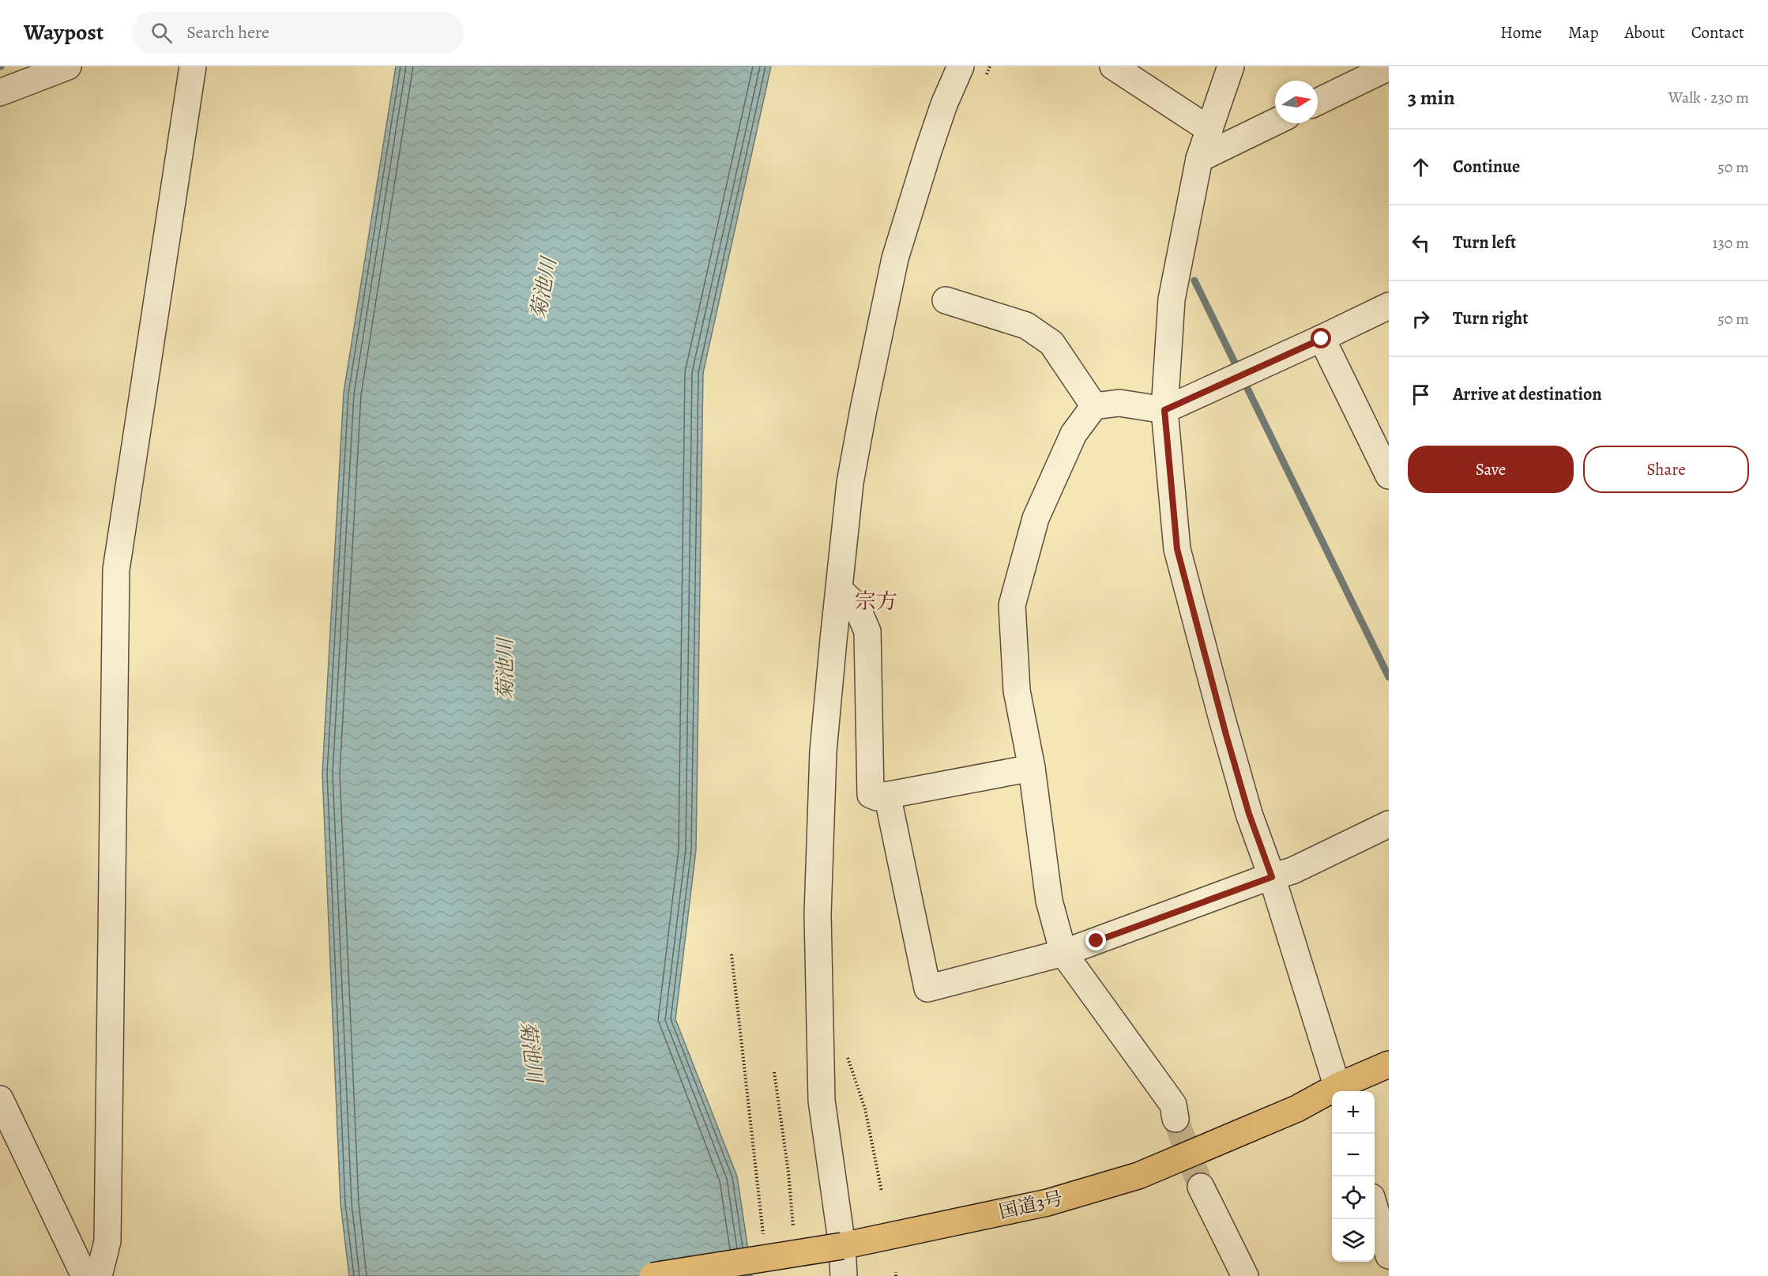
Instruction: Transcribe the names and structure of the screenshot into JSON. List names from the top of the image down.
{
  "streets": {
    "highway": ["国道3号"]
  },
  "districts": ["宗方"],
  "water": ["菊池川"],
  "north": "right",
  "page": {
    "header": "Waypost",
    "search": "Search here",
    "nav": [
      "Home",
      "Map",
      "About",
      "Contact"
    ],
    "heading": ["3 min", "Walk · 230 m"],
    "list": [
      ["Continue", "50 m"],
      ["Turn left", "130 m"],
      ["Turn right", "50 m"],
      "Arrive at destination"
    ],
    "buttons": ["Save", "Share"],
    "map_buttons": ["+", "−"]
  }
}
